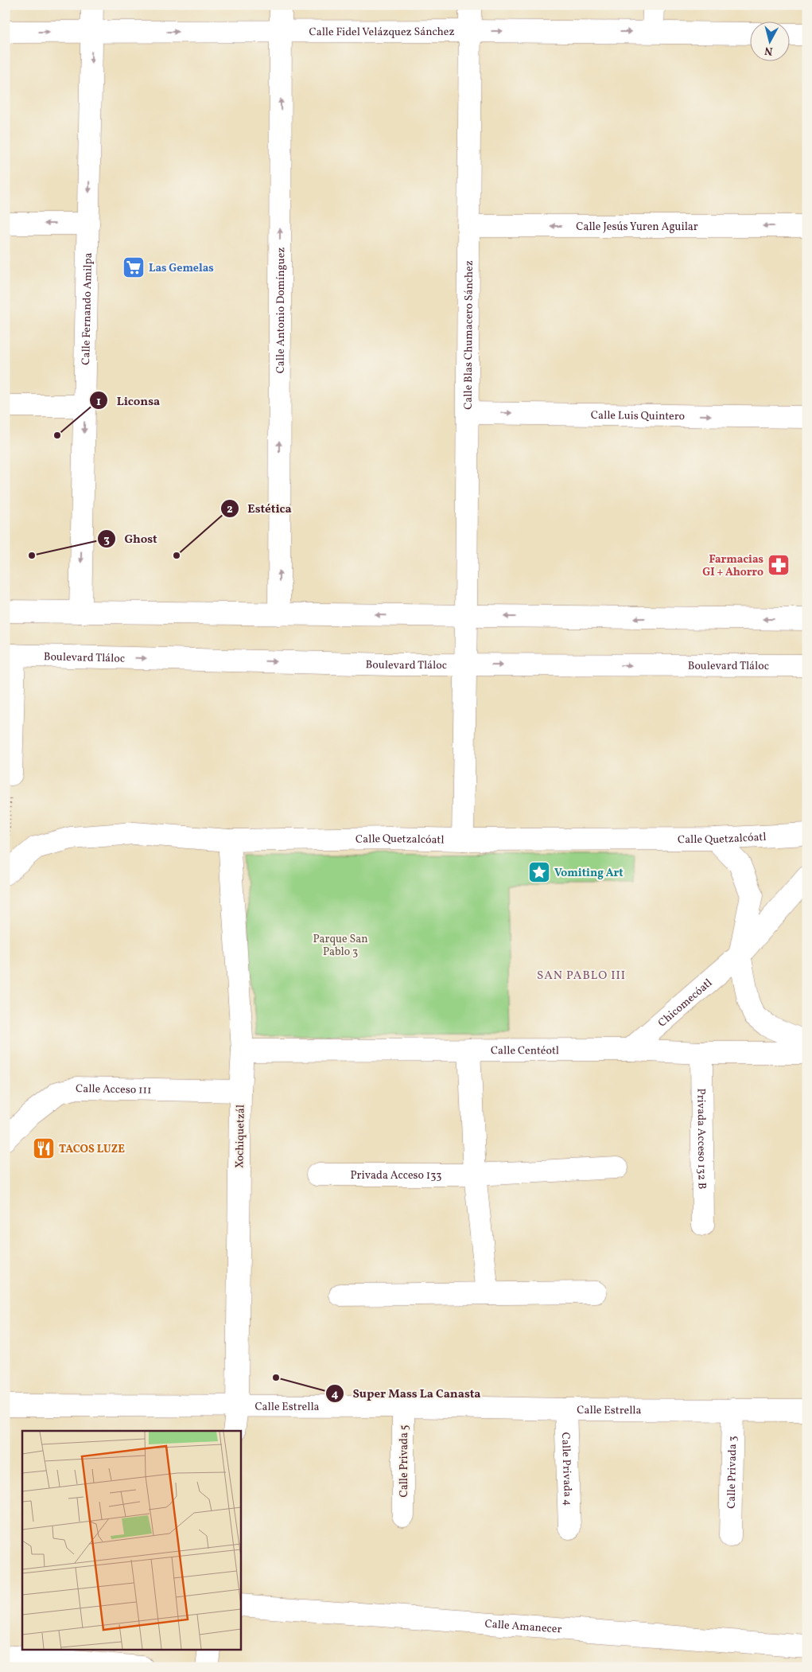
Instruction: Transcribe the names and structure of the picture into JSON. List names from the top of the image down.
{
  "streets": {
    "street": [
      "Calle Fidel Velázquez Sánchez",
      "Calle Jesús Yuren Aguilar",
      "Calle Fernando Amilpa",
      "Calle Antonio Domínguez",
      "Calle Blas Chumacero Sánchez",
      "Calle Luis Quintero",
      "Boulevard Tláloc",
      "Calle Quetzalcóatl",
      "Chicomecóatl",
      "Calle Centéotl",
      "Calle Acceso 111",
      "Xochiquetzál",
      "Privada Acceso 132 B",
      "Privada Acceso 133",
      "Calle Estrella",
      "Calle Privada 5",
      "Calle Privada 4",
      "Calle Privada 3",
      "Calle Amanecer"
    ]
  },
  "crossings": [
    ["Calle Fidel Velázquez Sánchez", "Calle Fernando Amilpa"],
    ["Calle Fidel Velázquez Sánchez", "Calle Antonio Domínguez"],
    ["Calle Fidel Velázquez Sánchez", "Calle Blas Chumacero Sánchez"],
    ["Calle Jesús Yuren Aguilar", "Calle Blas Chumacero Sánchez"],
    ["Calle Blas Chumacero Sánchez", "Calle Luis Quintero"],
    ["Calle Blas Chumacero Sánchez", "Boulevard Tláloc"],
    ["Calle Blas Chumacero Sánchez", "Calle Quetzalcóatl"],
    ["Calle Quetzalcóatl", "Xochiquetzál"],
    ["Chicomecóatl", "Calle Centéotl"],
    ["Calle Centéotl", "Xochiquetzál"],
    ["Calle Centéotl", "Privada Acceso 132 B"],
    ["Calle Acceso 111", "Xochiquetzál"],
    ["Xochiquetzál", "Calle Estrella"],
    ["Calle Estrella", "Calle Privada 5"],
    ["Calle Estrella", "Calle Privada 4"],
    ["Calle Estrella", "Calle Privada 3"]
  ],
  "one_way": [
    "Calle Fidel Velázquez Sánchez",
    "Calle Jesús Yuren Aguilar",
    "Calle Fernando Amilpa",
    "Calle Antonio Domínguez",
    "Calle Luis Quintero"
  ],
  "districts": ["SAN PABLO III"],
  "parks": ["Parque San Pablo 3"],
  "places": {
    "supermarket": ["Las Gemelas"],
    "other": [
      "Liconsa",
      "Ghost",
      "Estética",
      "Super Mass La Canasta"
    ],
    "pharmacy": ["Farmacias GI + Ahorro"],
    "place": ["Vomiting Art"],
    "restaurant": ["TACOS LUZE"]
  },
  "north": "bottom"
}
